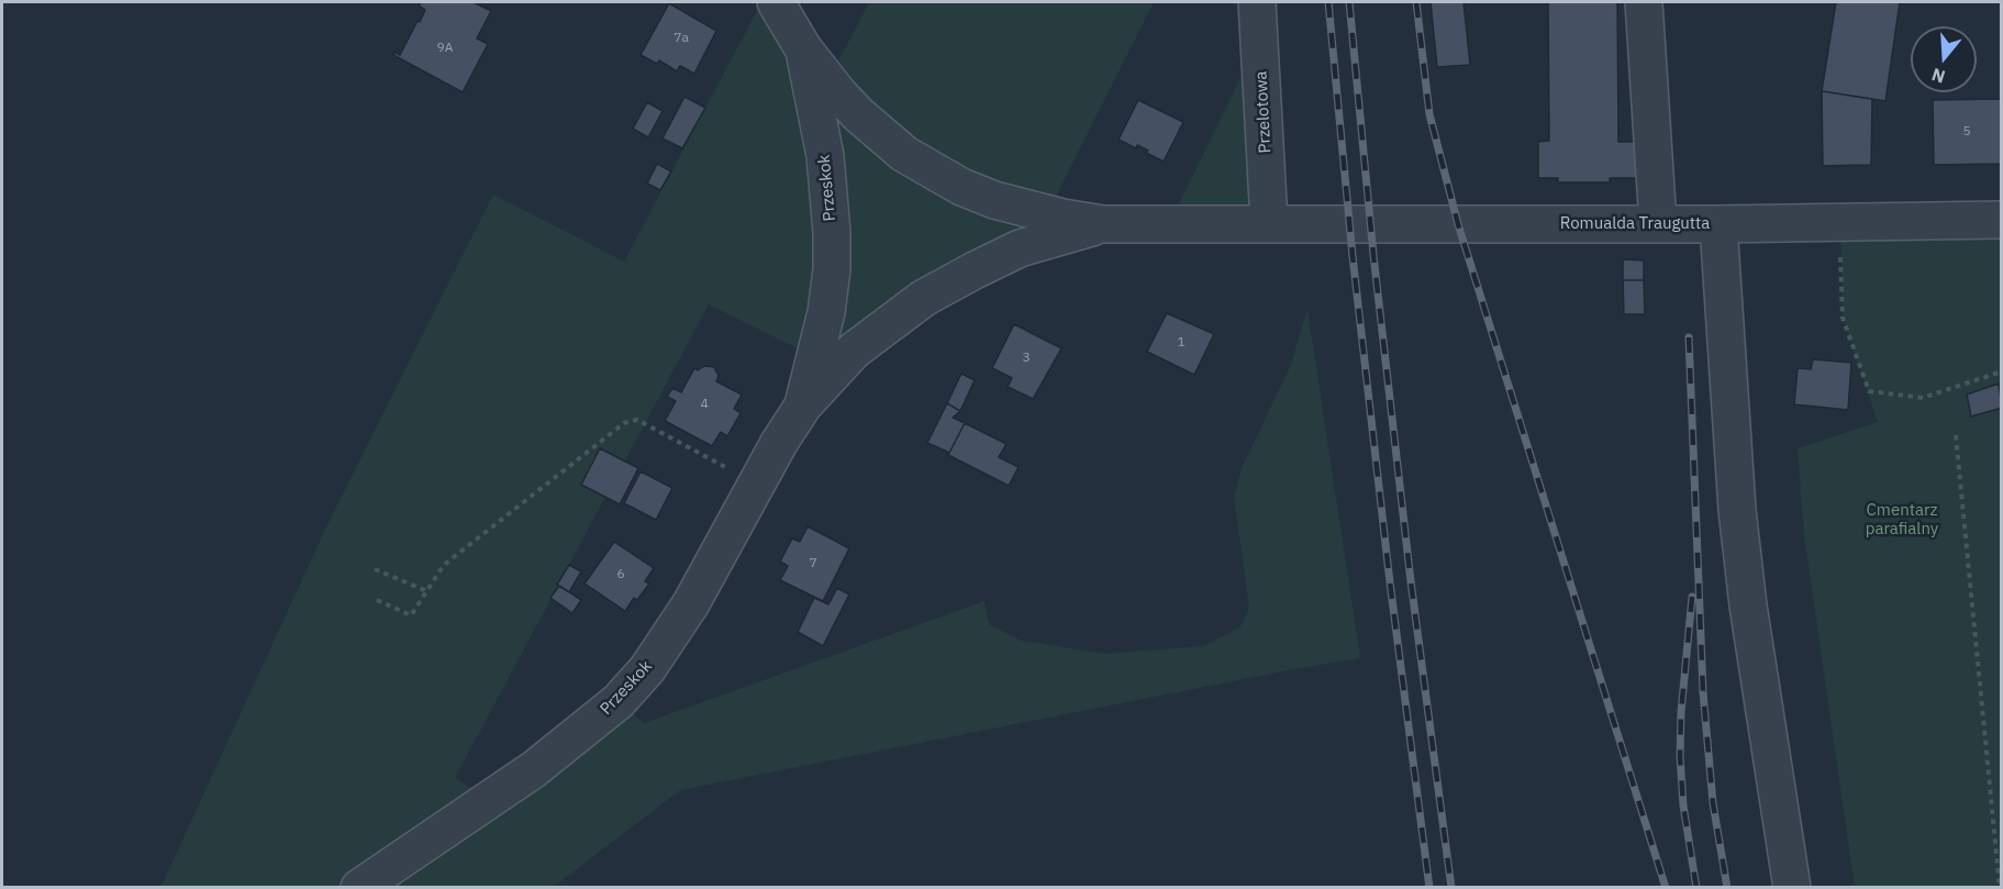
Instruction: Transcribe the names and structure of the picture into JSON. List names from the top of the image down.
{
  "streets": {
    "street": ["Przelotowa", "Przeskok", "Romualda Traugutta"]
  },
  "crossings": [
    ["Przelotowa", "Romualda Traugutta"],
    ["Przeskok", "Romualda Traugutta"]
  ],
  "parks": ["Cmentarz parafialny"],
  "house_numbers": [
    "7a",
    "9A",
    "5",
    "1",
    "3",
    "4",
    "7",
    "6"
  ],
  "north": "bottom"
}
